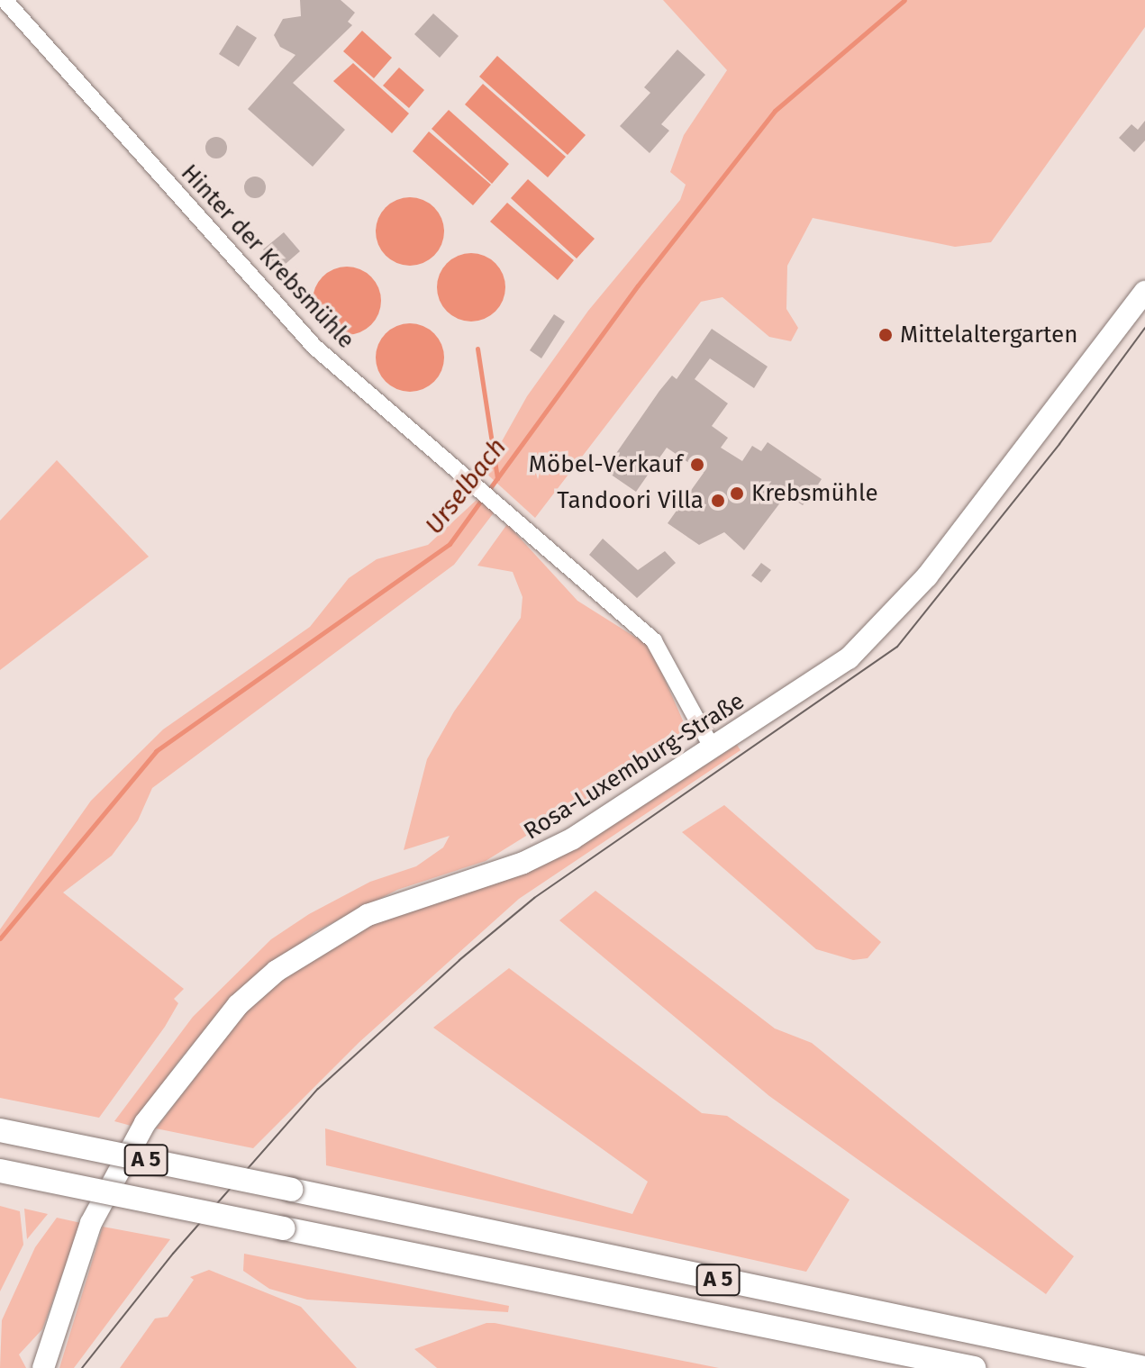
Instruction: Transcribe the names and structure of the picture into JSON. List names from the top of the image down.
{
  "streets": {
    "highway": ["A 5"],
    "main road": ["Rosa-Luxemburg-Straße"],
    "street": ["Hinter der Krebsmühle"]
  },
  "crossings": [
    ["Hinter der Krebsmühle", "Rosa-Luxemburg-Straße"]
  ],
  "water": ["Urselbach"],
  "places": [
    "Mittelaltergarten",
    "Möbel-Verkauf",
    "Krebsmühle",
    "Tandoori Villa"
  ]
}
